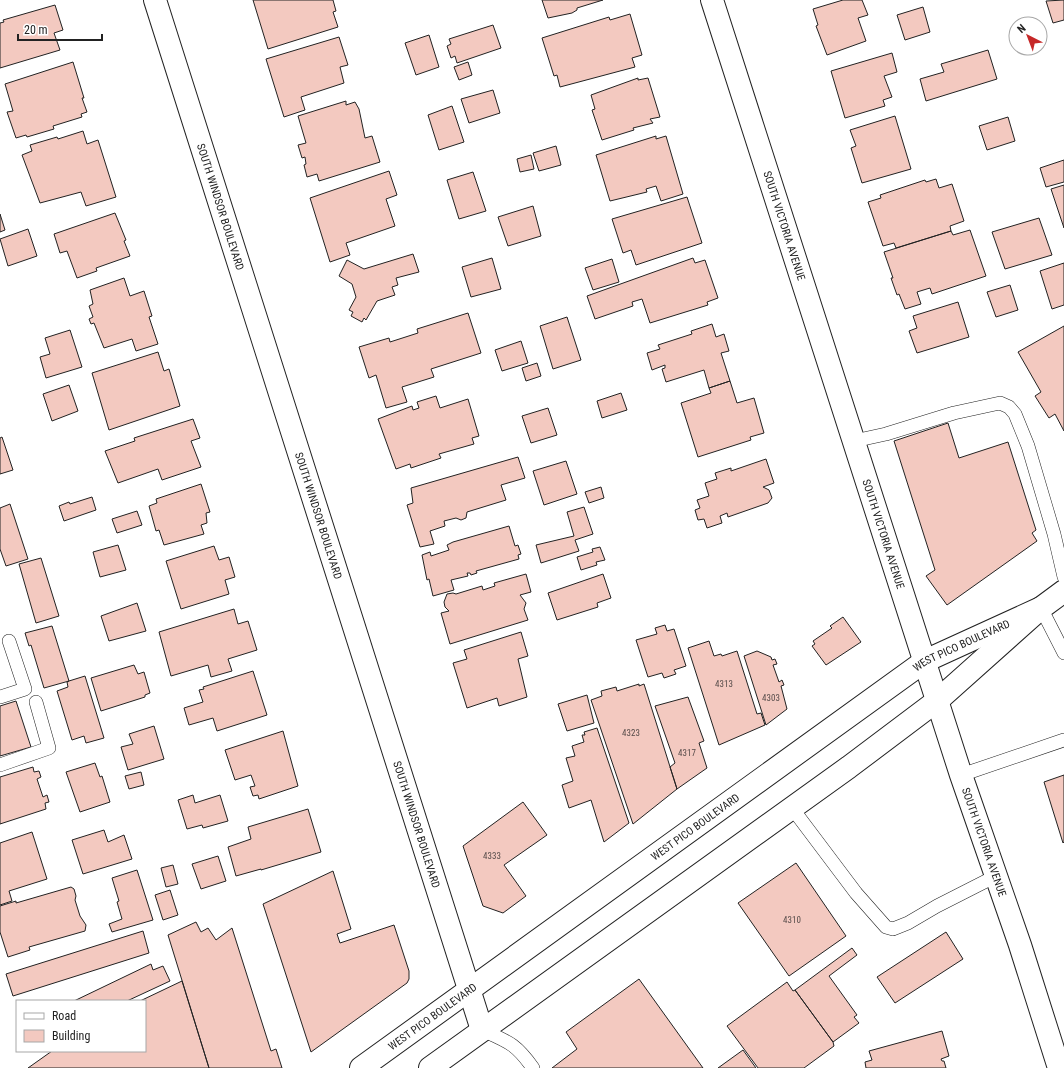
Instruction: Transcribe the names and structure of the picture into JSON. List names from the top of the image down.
{
  "streets": {
    "street": ["SOUTH WINDSOR BOULEVARD", "SOUTH VICTORIA AVENUE", "WEST PICO BOULEVARD"]
  },
  "crossings": [
    ["SOUTH WINDSOR BOULEVARD", "WEST PICO BOULEVARD"],
    ["SOUTH VICTORIA AVENUE", "WEST PICO BOULEVARD"]
  ],
  "house_numbers": [
    "4313",
    "4303",
    "4323",
    "4317",
    "4333",
    "4310"
  ],
  "legend": ["Road", "Building"],
  "scale_bar": "20 m",
  "north": "top left"
}
